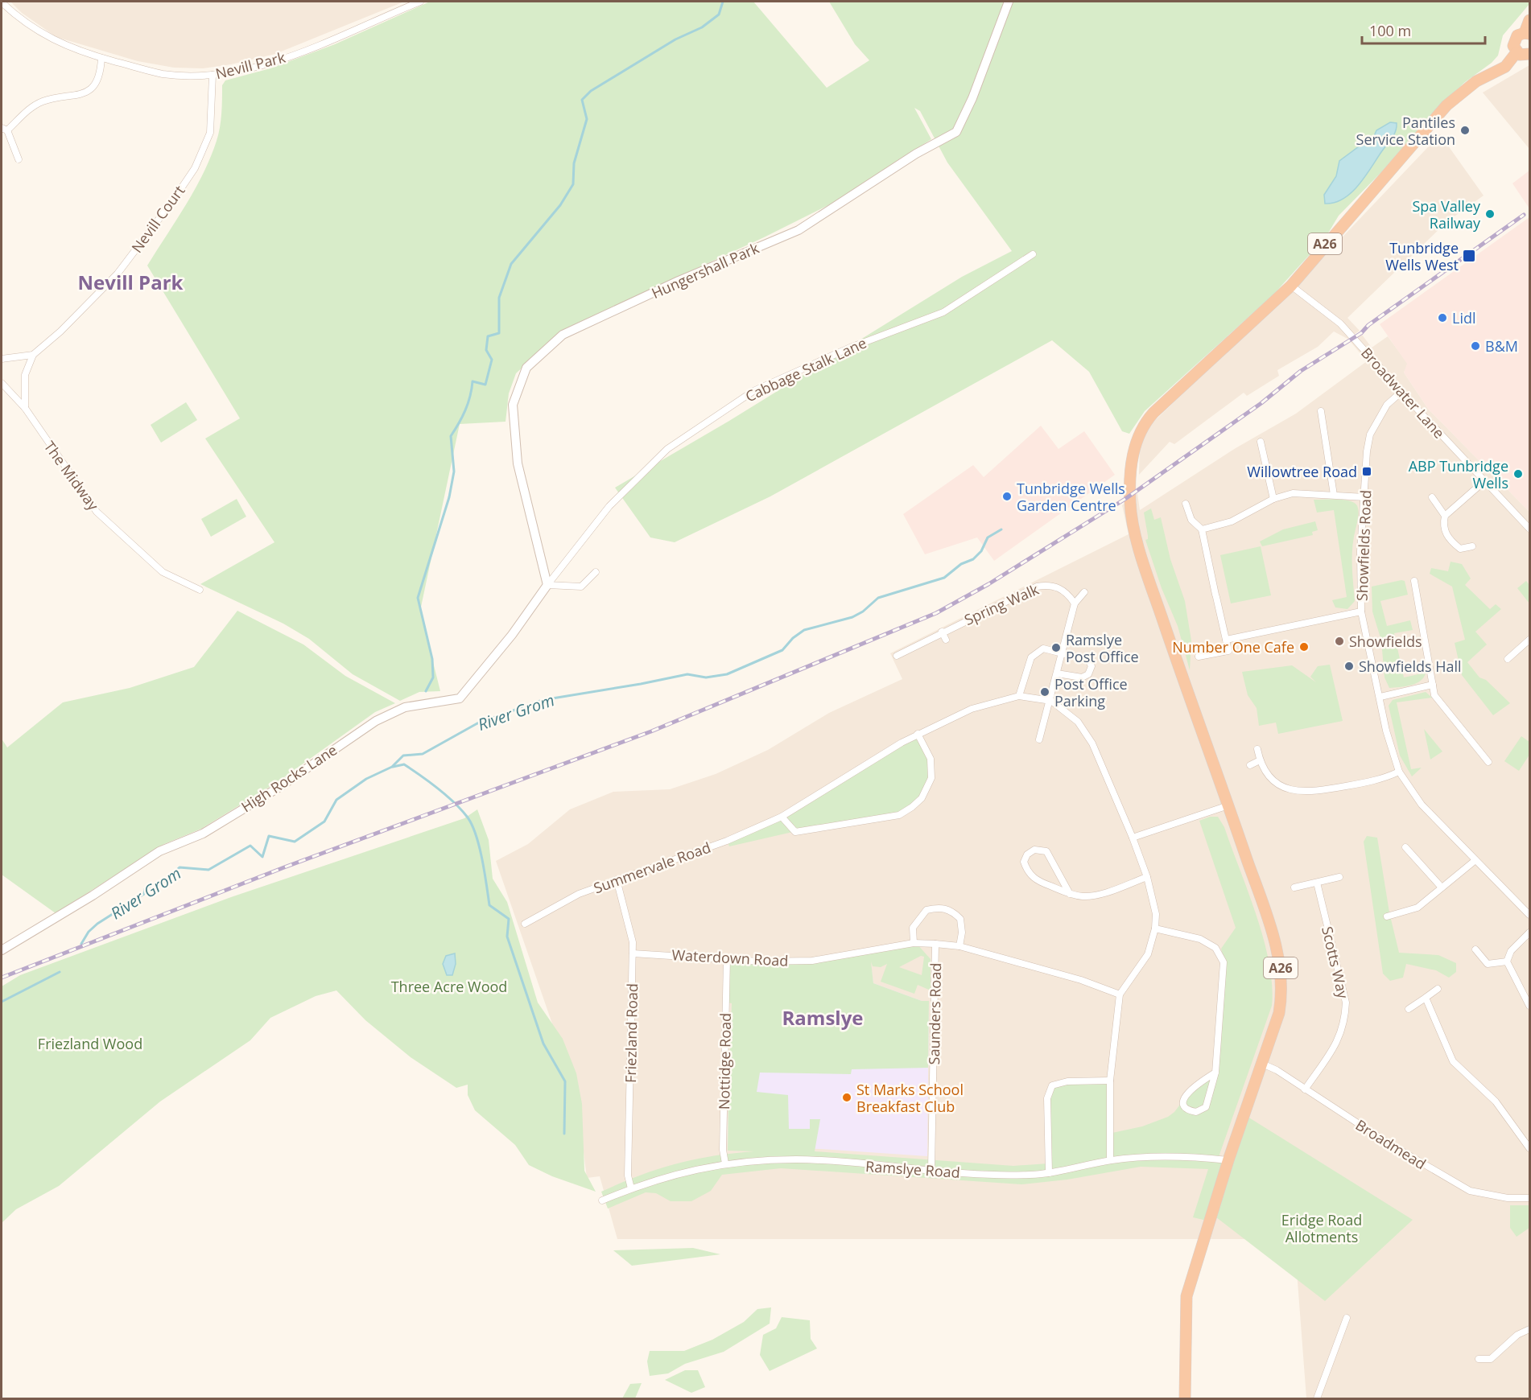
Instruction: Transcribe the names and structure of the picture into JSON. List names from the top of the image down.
{
  "streets": {
    "highway": ["A26"],
    "street": [
      "Nevill Park",
      "Nevill Court",
      "Hungershall Park",
      "Cabbage Stalk Lane",
      "Broadwater Lane",
      "The Midway",
      "Showfields Road",
      "Spring Walk",
      "High Rocks Lane",
      "Summervale Road",
      "Waterdown Road",
      "Scotts Way",
      "Saunders Road",
      "Friezland Road",
      "Nottidge Road",
      "Broadmead",
      "Ramslye Road"
    ]
  },
  "crossings": [
    ["Nevill Park", "Nevill Court"],
    ["A26", "Broadwater Lane"],
    ["A26", "Broadmead"],
    ["A26", "Ramslye Road"],
    ["Hungershall Park", "Cabbage Stalk Lane"],
    ["Hungershall Park", "High Rocks Lane"],
    ["Cabbage Stalk Lane", "High Rocks Lane"],
    ["Broadwater Lane", "Showfields Road"],
    ["Summervale Road", "Waterdown Road"],
    ["Summervale Road", "Friezland Road"],
    ["Waterdown Road", "Saunders Road"],
    ["Waterdown Road", "Friezland Road"],
    ["Waterdown Road", "Nottidge Road"],
    ["Scotts Way", "Broadmead"],
    ["Saunders Road", "Ramslye Road"],
    ["Friezland Road", "Ramslye Road"],
    ["Nottidge Road", "Ramslye Road"]
  ],
  "districts": ["Nevill Park", "Ramslye"],
  "water": ["River Grom"],
  "parks": ["Three Acre Wood", "Friezland Wood", "Eridge Road Allotments"],
  "places": {
    "other": [
      "Pantiles Service Station",
      "Spa Valley Railway",
      "Lidl",
      "B&M",
      "ABP Tunbridge Wells",
      "Tunbridge Wells Garden Centre",
      "Showfields",
      "Number One Cafe",
      "Ramslye Post Office",
      "Showfields Hall",
      "Post Office Parking",
      "St Marks School Breakfast Club"
    ],
    "transit": ["Tunbridge Wells West", "Willowtree Road"]
  },
  "scale_bar": "100 m"
}
